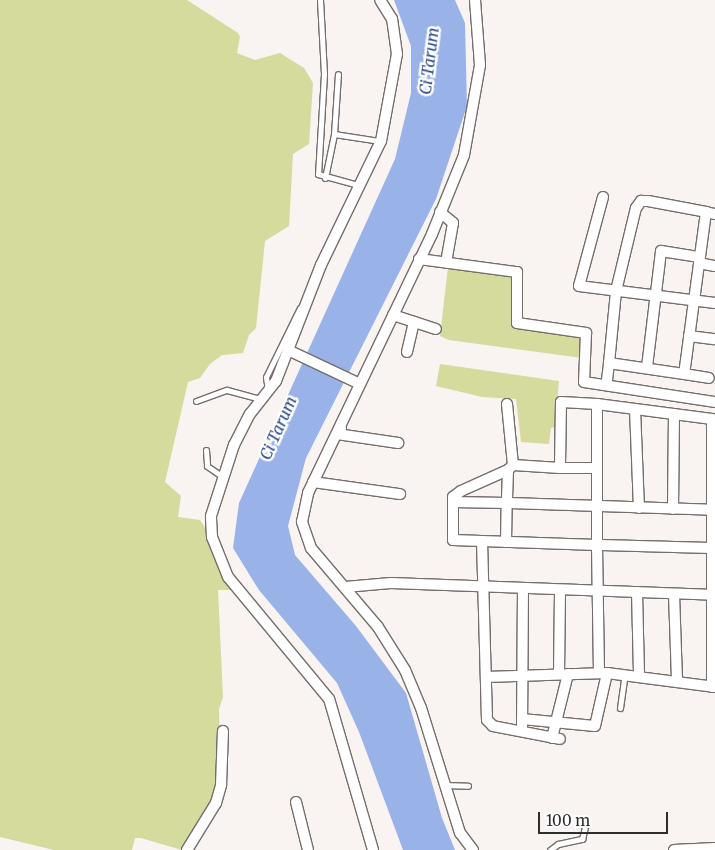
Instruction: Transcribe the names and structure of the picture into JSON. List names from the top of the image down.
{
  "water": ["Ci Tarum"],
  "scale_bar": "100 m"
}
